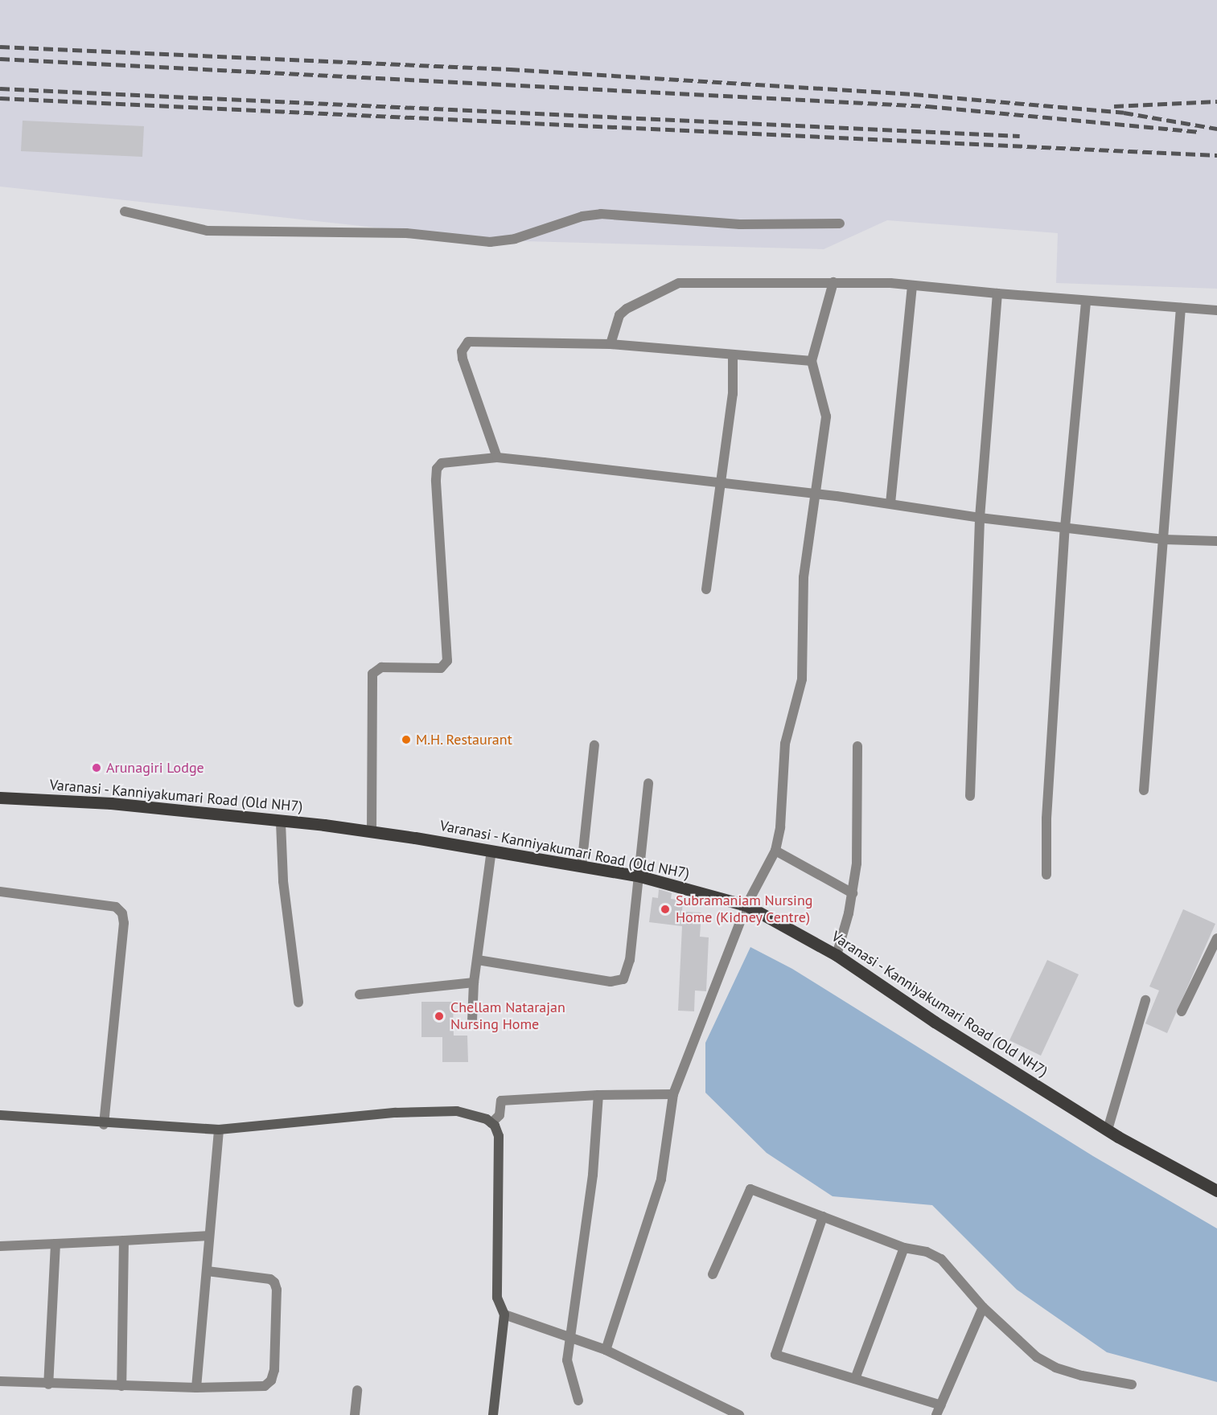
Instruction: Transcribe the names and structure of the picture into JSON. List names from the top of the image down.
{
  "streets": {
    "main road": ["Varanasi - Kanniyakumari Road (Old NH7)"]
  },
  "places": [
    "M.H. Restaurant",
    "Arunagiri Lodge",
    "Subramaniam Nursing Home (Kidney Centre)",
    "Chellam Natarajan Nursing Home"
  ]
}
